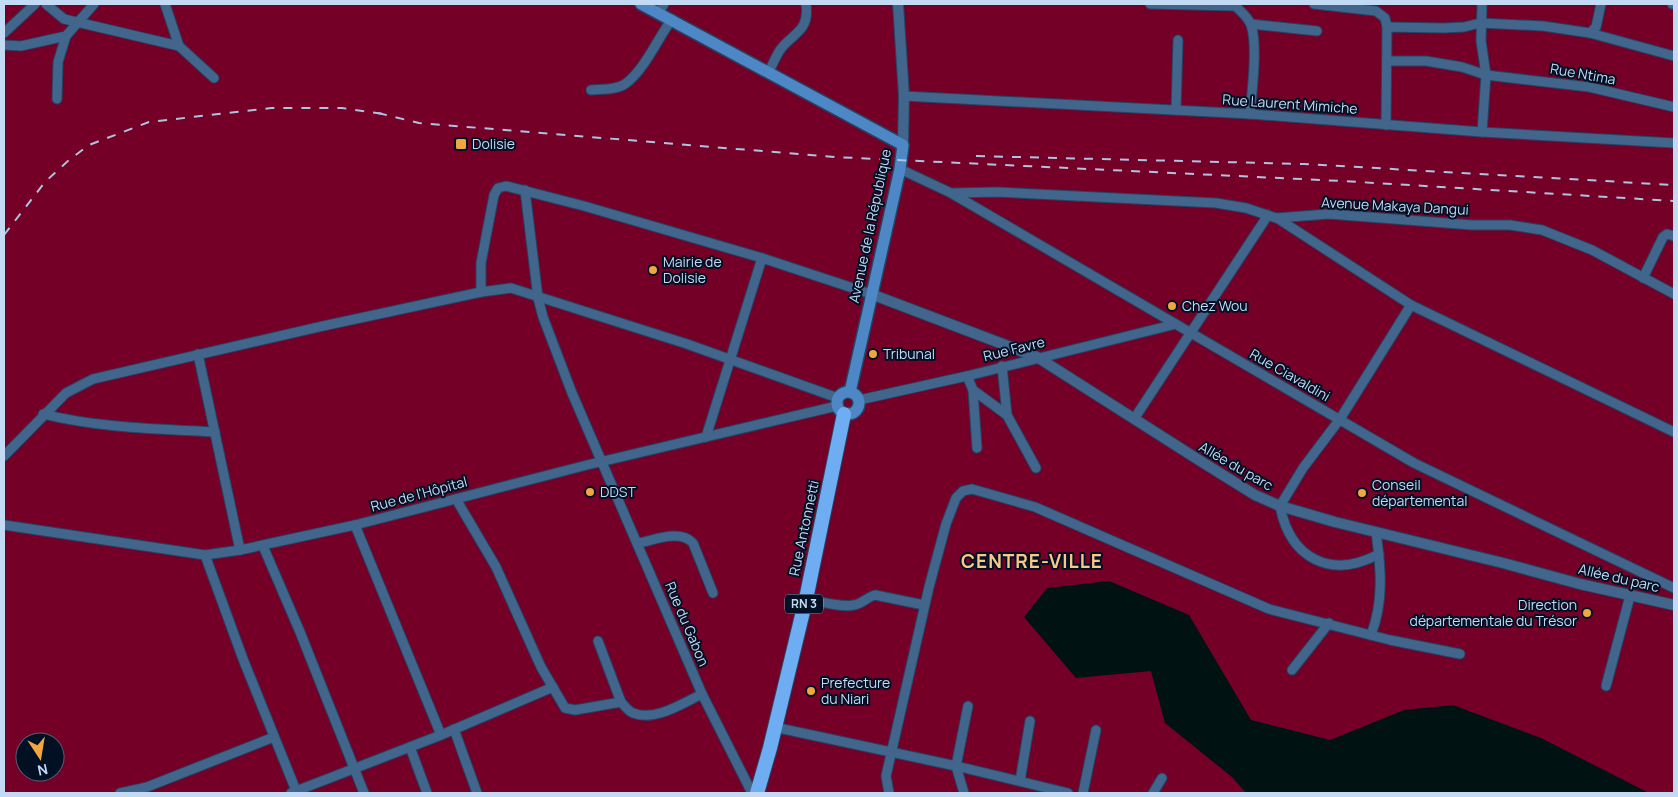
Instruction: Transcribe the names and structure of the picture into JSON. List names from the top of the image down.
{
  "streets": {
    "highway": ["Rue Antonnetti", "RN 3"],
    "main road": ["Avenue de la République"],
    "street": [
      "Rue Ntima",
      "Rue Laurent Mimiche",
      "Avenue Makaya Dangui",
      "Rue Favre",
      "Rue Ciavaldini",
      "Allée du parc",
      "Rue de l'Hôpital",
      "Rue du Gabon"
    ]
  },
  "crossings": [
    ["Rue Laurent Mimiche", "Avenue de la République"],
    ["Avenue Makaya Dangui", "Rue Ciavaldini"],
    ["Avenue de la République", "Rue Favre"],
    ["Avenue de la République", "Rue Ciavaldini"],
    ["Avenue de la République", "Allée du parc"],
    ["Rue Favre", "Rue Ciavaldini"],
    ["Rue Favre", "Allée du parc"],
    ["Rue de l'Hôpital", "Rue Antonnetti"],
    ["Rue de l'Hôpital", "Rue du Gabon"]
  ],
  "districts": ["CENTRE-VILLE"],
  "places": {
    "transit": ["Dolisie"],
    "other": [
      "Mairie de Dolisie",
      "Chez Wou",
      "Tribunal",
      "DDST",
      "Conseil départemental",
      "Direction départementale du Trésor",
      "Prefecture du Niari"
    ]
  },
  "north": "bottom"
}
